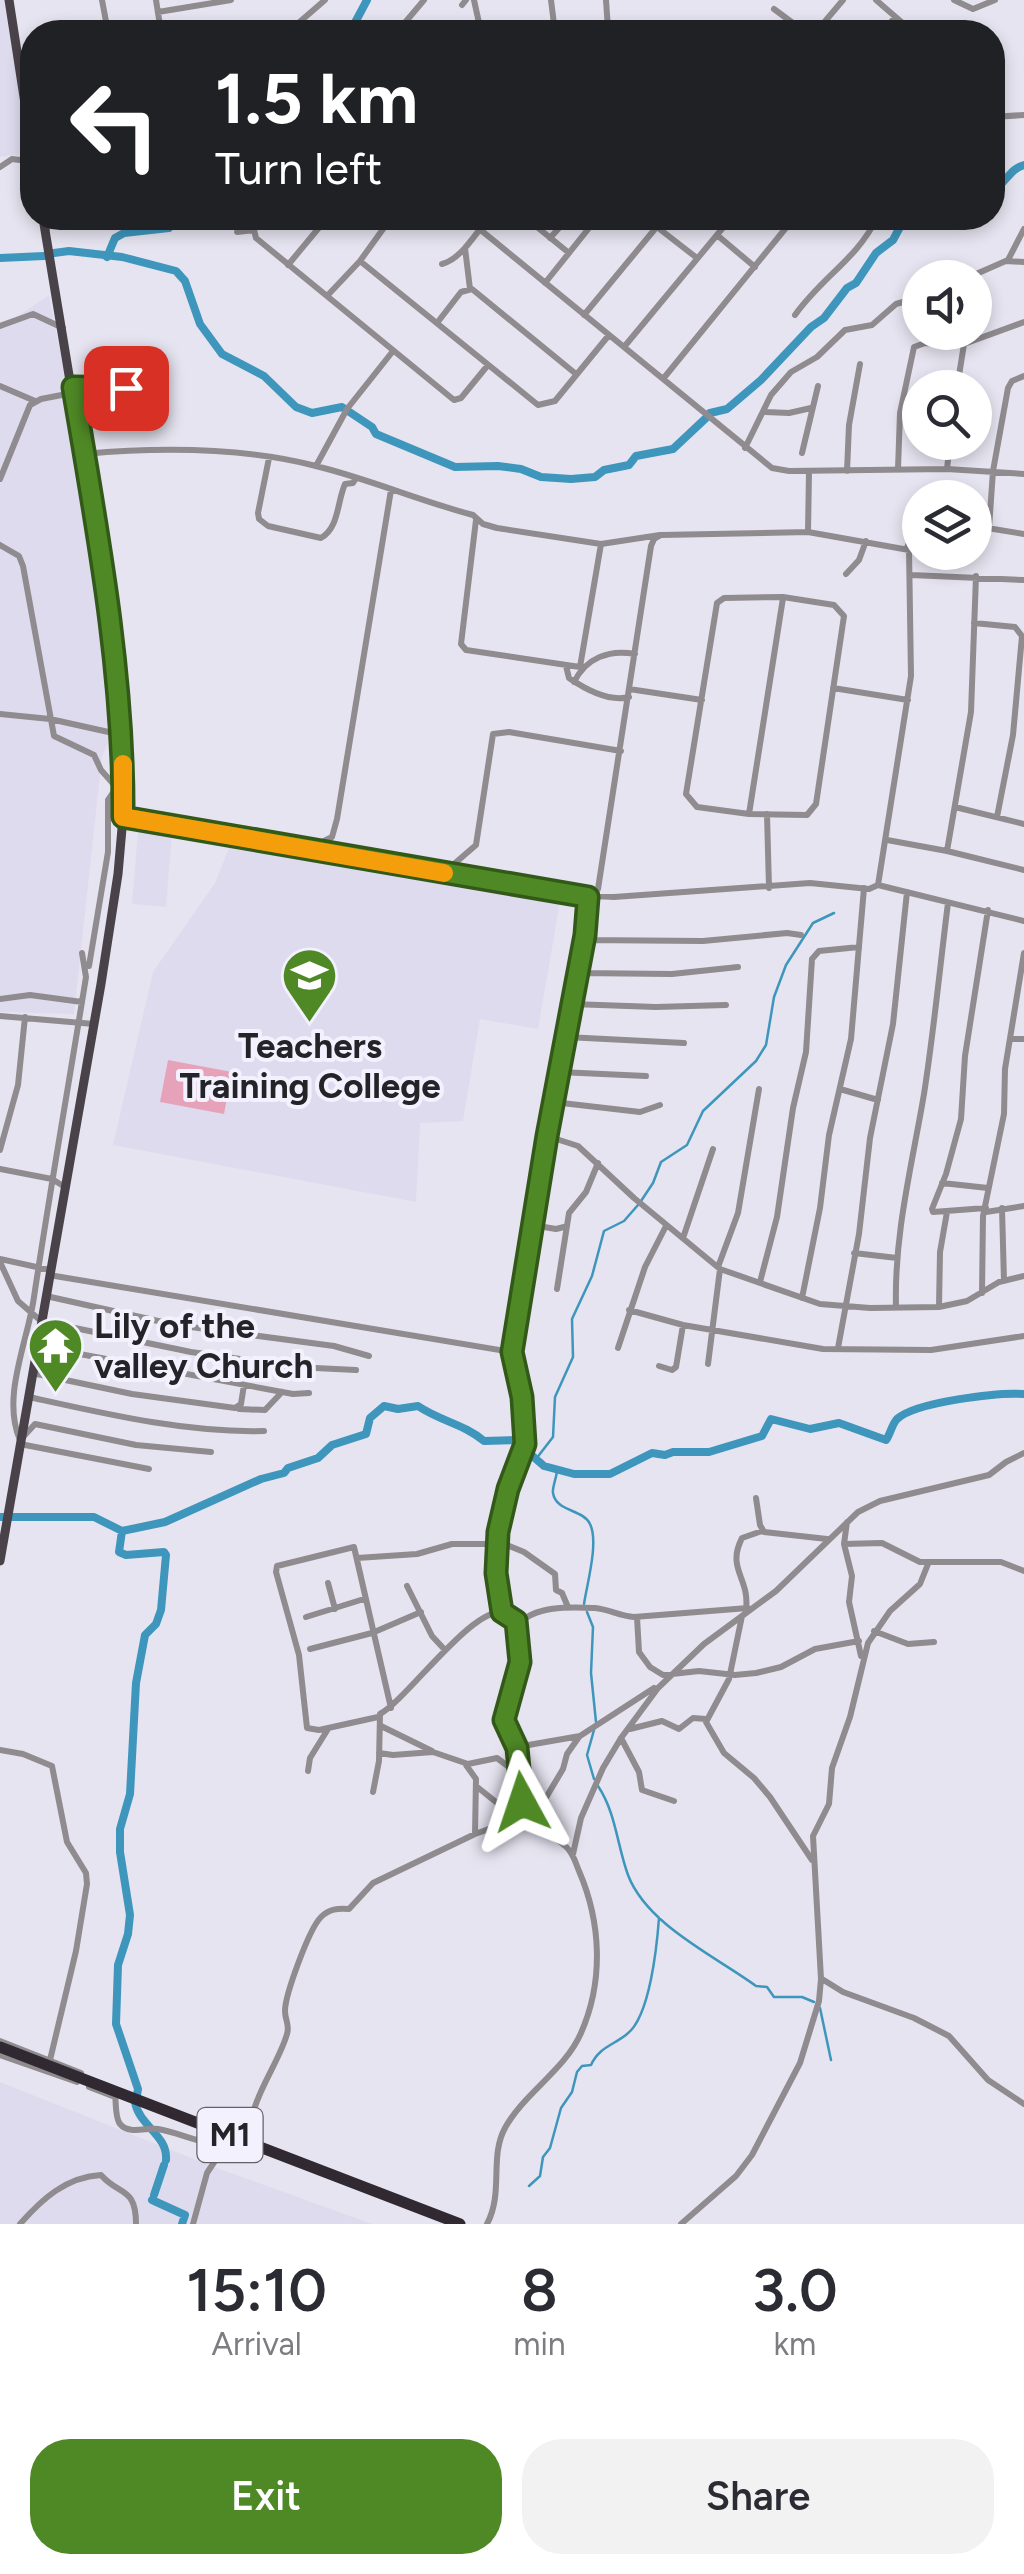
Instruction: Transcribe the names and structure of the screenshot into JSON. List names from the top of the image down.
{
  "streets": {
    "highway": ["M1"]
  },
  "places": {
    "school or university": ["Teachers Training College"],
    "temple": ["Lily of the valley Church"]
  },
  "page": {
    "turn": ["1.5 km", "Turn left"],
    "eta": [
      "15:10",
      "Arrival",
      "8",
      "min",
      "3.0",
      "km"
    ],
    "buttons": ["Exit", "Share"]
  }
}
